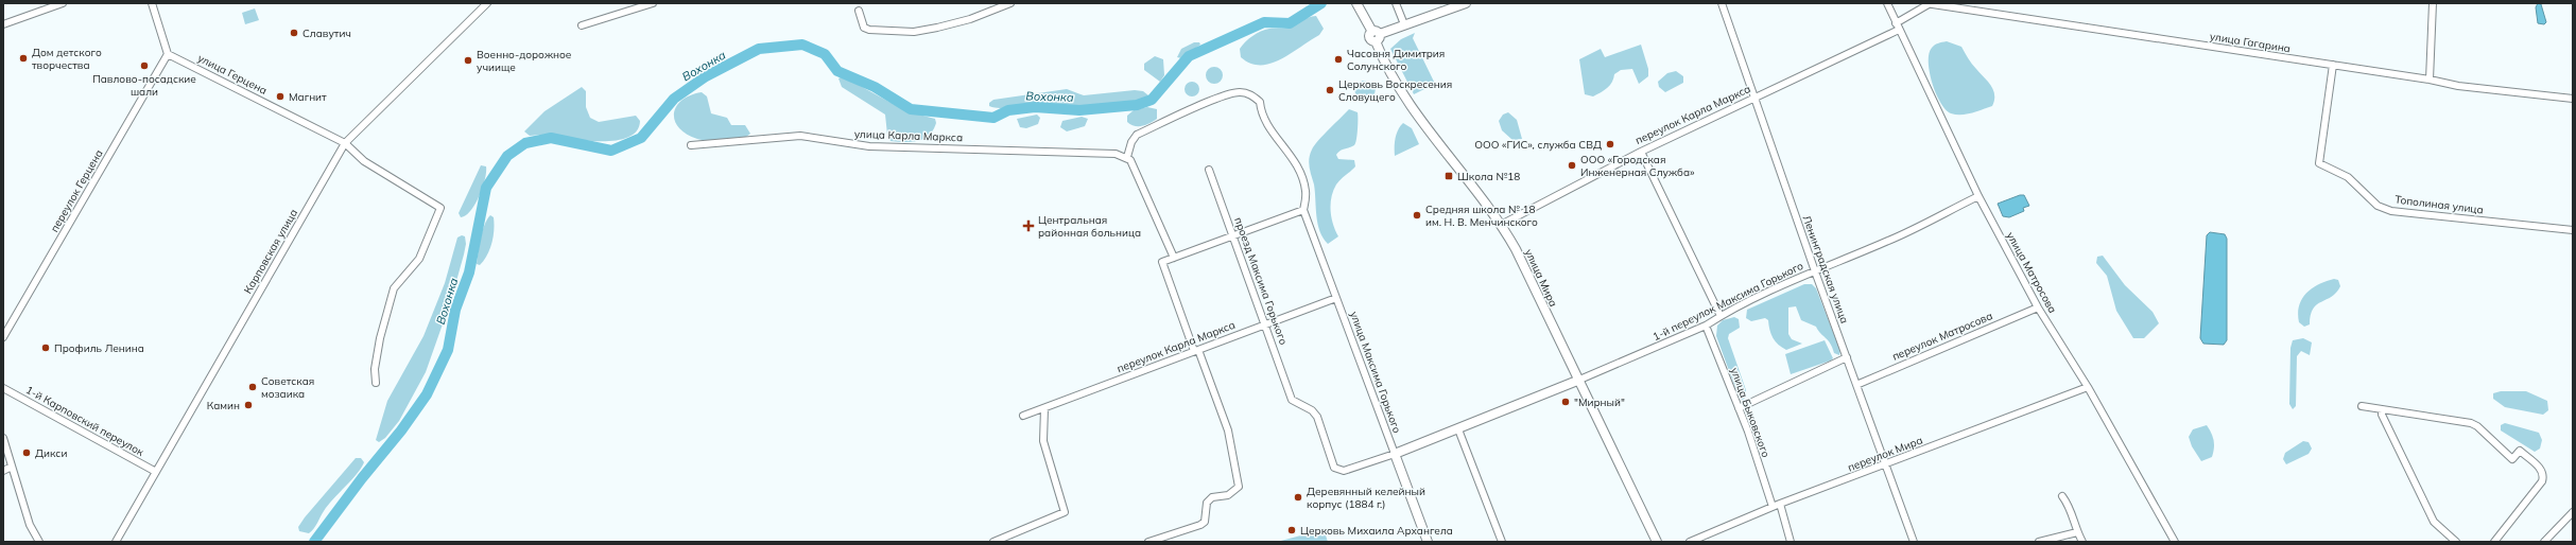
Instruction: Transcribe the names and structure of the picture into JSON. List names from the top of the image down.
{
  "streets": {
    "main road": ["улица Мира", "улица Максима Горького"],
    "street": [
      "улица Гагарина",
      "улица Герцена",
      "переулок Карла Маркса",
      "улица Карла Маркса",
      "переулок Герцена",
      "Тополиная улица",
      "Карповская улица",
      "Ленинградская улица",
      "улица Матросова",
      "проезд Максима Горького",
      "1-й переулок Максима Горького",
      "переулок Матросова",
      "улица Быковского",
      "1-й Карповский переулок",
      "переулок Мира"
    ]
  },
  "crossings": [
    ["улица Гагарина", "переулок Карла Маркса"],
    ["улица Гагарина", "Тополиная улица"],
    ["улица Герцена", "переулок Герцена"],
    ["улица Герцена", "Карповская улица"],
    ["переулок Карла Маркса", "Ленинградская улица"],
    ["переулок Карла Маркса", "улица Матросова"],
    ["переулок Карла Маркса", "улица Мира"],
    ["переулок Карла Маркса", "проезд Максима Горького"],
    ["переулок Карла Маркса", "улица Максима Горького"],
    ["Карповская улица", "1-й Карповский переулок"],
    ["Ленинградская улица", "1-й переулок Максима Горького"],
    ["Ленинградская улица", "переулок Матросова"],
    ["Ленинградская улица", "переулок Мира"],
    ["улица Матросова", "1-й переулок Максима Горького"],
    ["улица Матросова", "переулок Матросова"],
    ["улица Матросова", "переулок Мира"],
    ["улица Мира", "1-й переулок Максима Горького"],
    ["проезд Максима Горького", "улица Максима Горького"],
    ["1-й переулок Максима Горького", "улица Быковского"],
    ["улица Быковского", "переулок Мира"]
  ],
  "water": ["Вохонка"],
  "places": {
    "other": [
      "Славутич",
      "Дом детского творчества",
      "Часовня Димитрия Солунского",
      "Военно-дорожное учиище",
      "Павлово-посадские шали",
      "Церковь Воскресения Словущего",
      "Магнит",
      "ООО «ГИС», служба СВД",
      "ООО «Городская Инженерная Служба»",
      "Средняя школа № 18 им. Н. В. Менчинского",
      "Профиль Ленина",
      "Советская мозаика",
      "\"Мирный\"",
      "Камин",
      "Дикси",
      "Деревянный келейный корпус (1884 г.)",
      "Церковь Михаила Архангела"
    ],
    "transit": ["Школа №18"],
    "health": ["Центральная районная больница"]
  }
}
